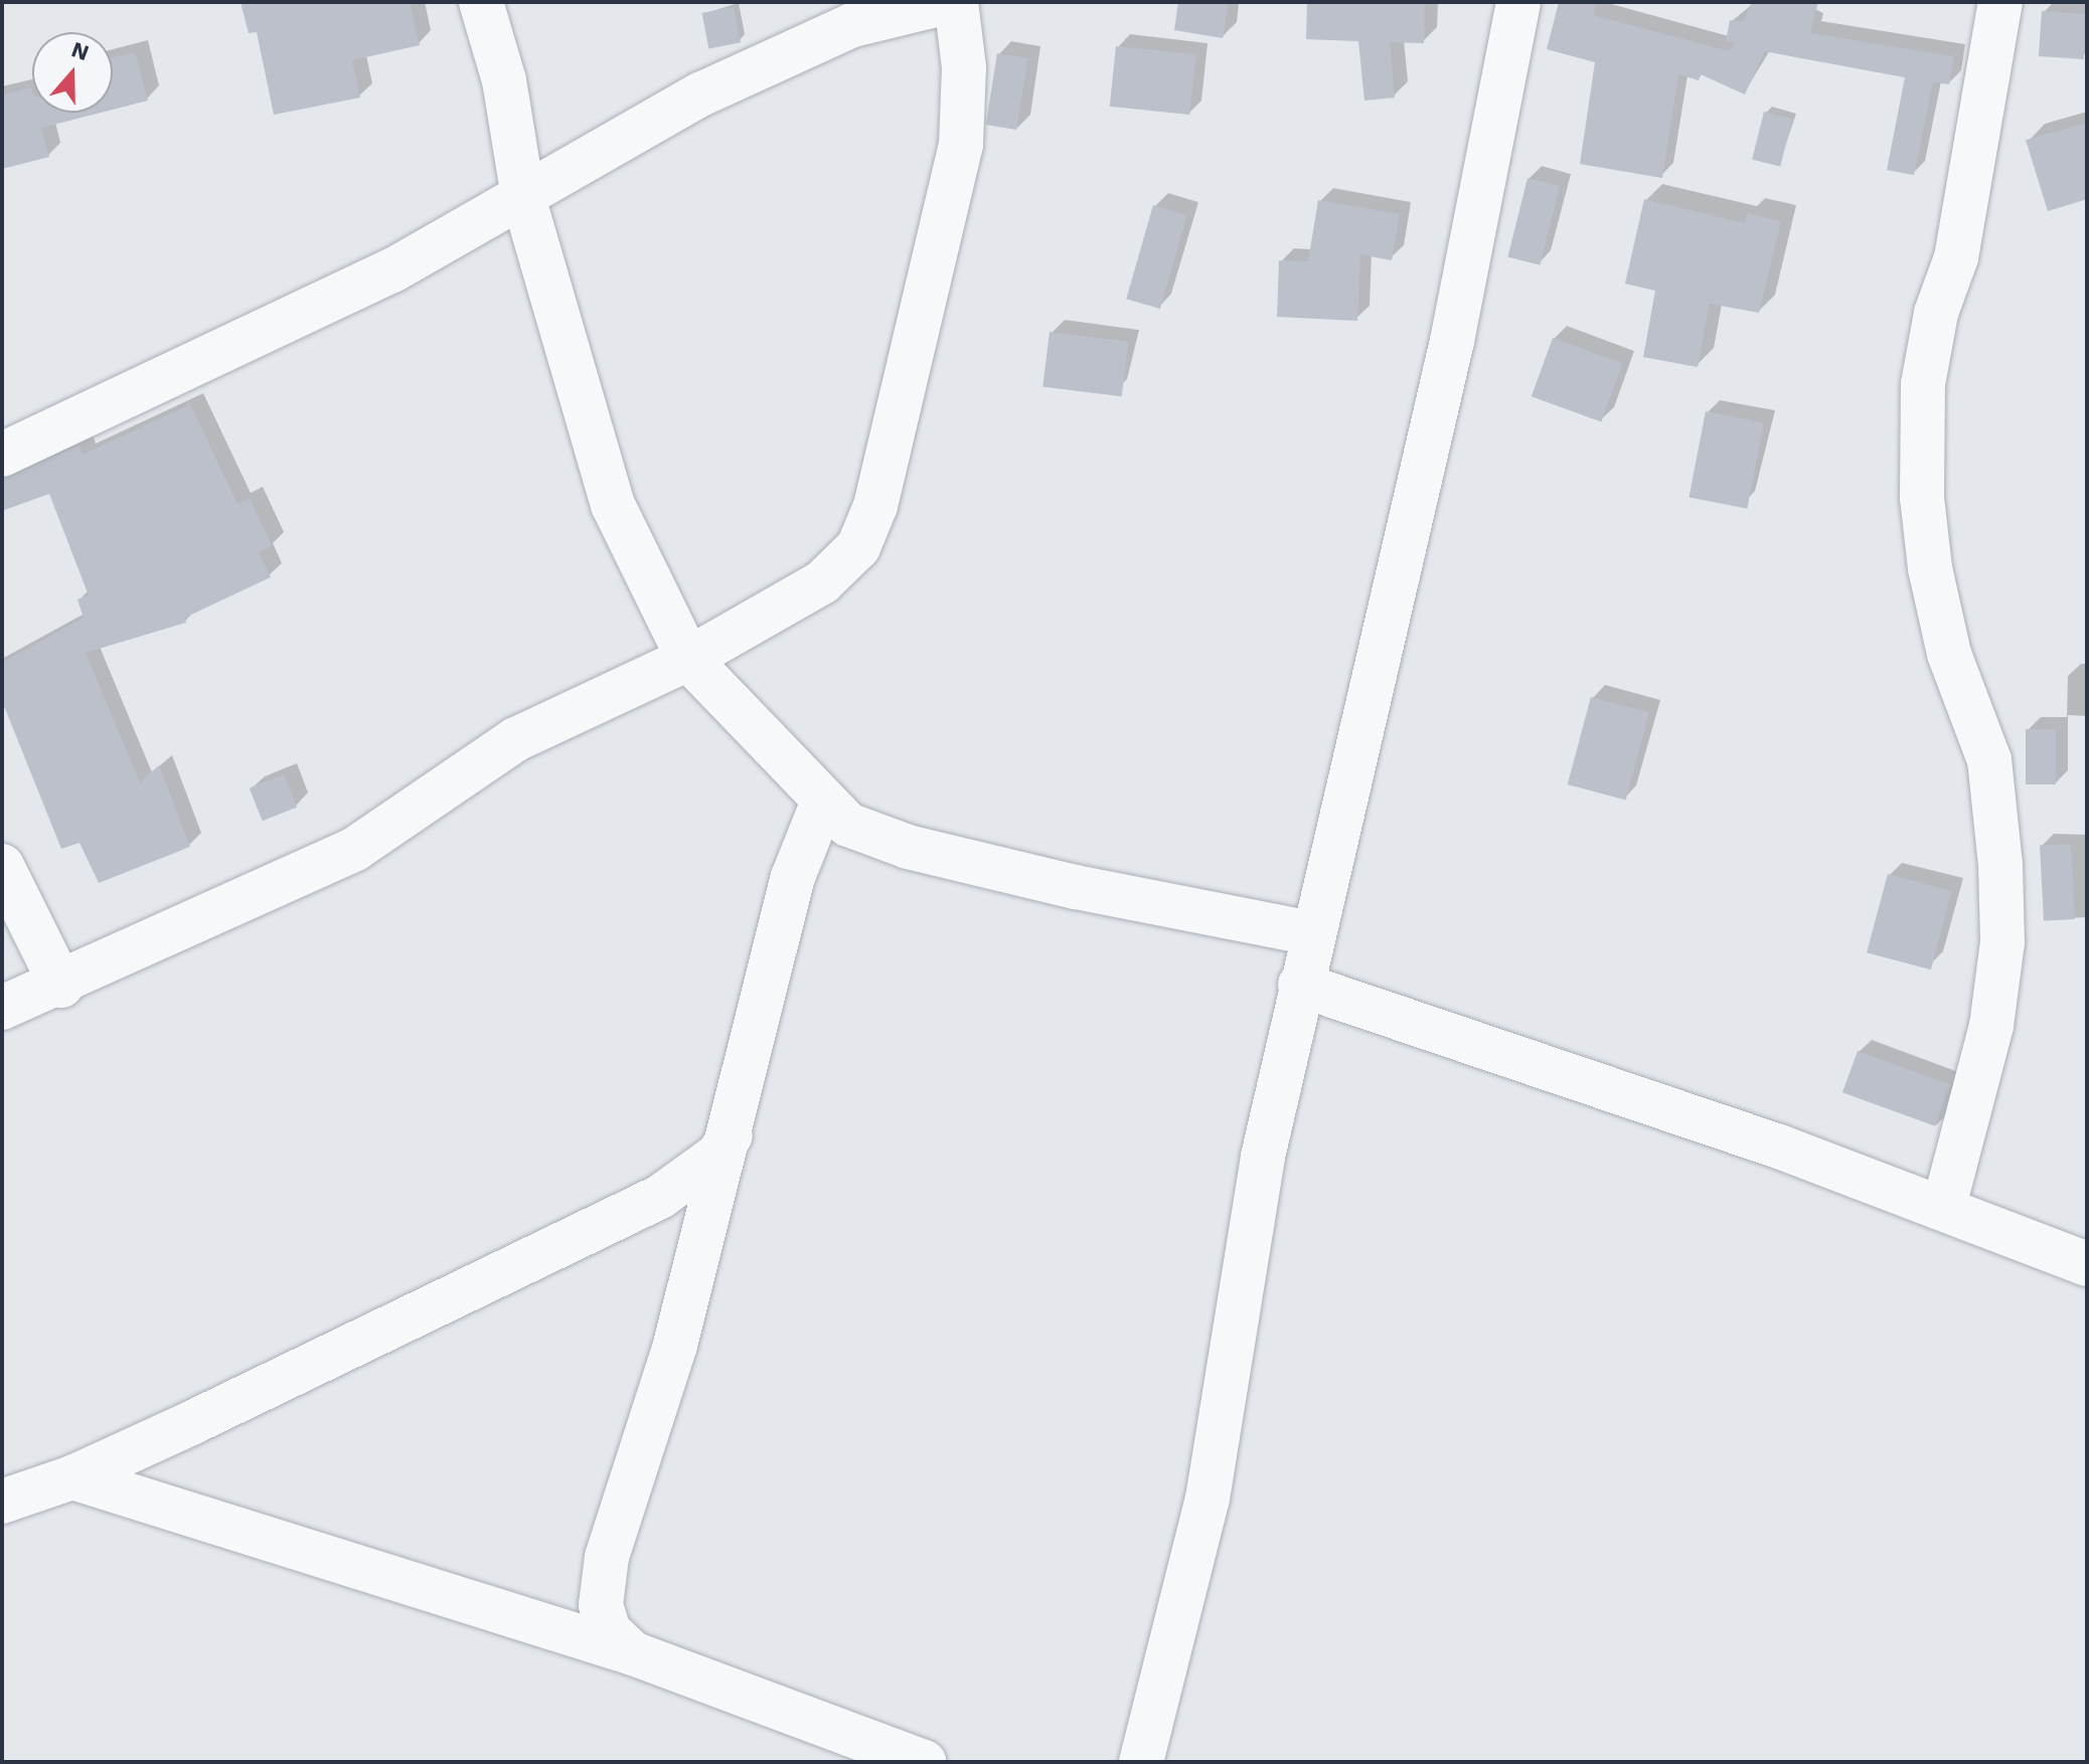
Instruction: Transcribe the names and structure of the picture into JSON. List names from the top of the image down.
{
  "north": "top"
}
